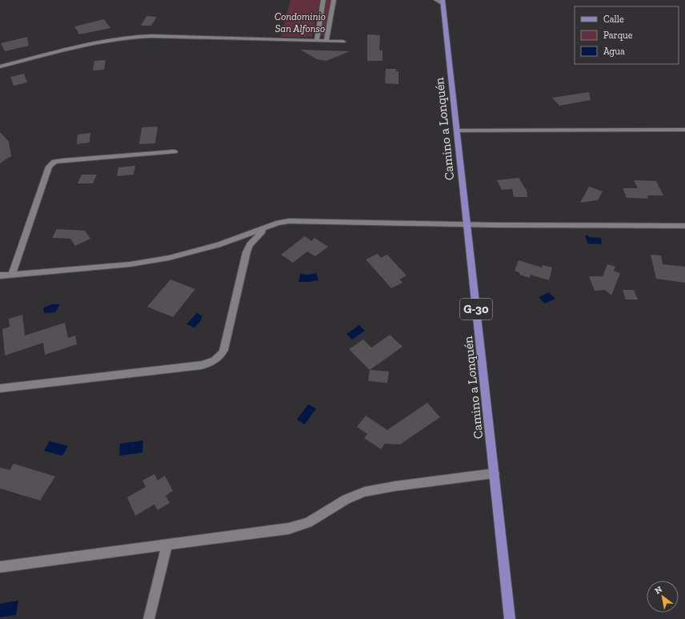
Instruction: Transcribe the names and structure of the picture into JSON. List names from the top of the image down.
{
  "streets": {
    "main road": ["Camino a Lonquén", "G-30"]
  },
  "parks": ["Condominio San Alfonso"],
  "legend": ["Calle", "Parque", "Agua"],
  "north": "top left"
}
